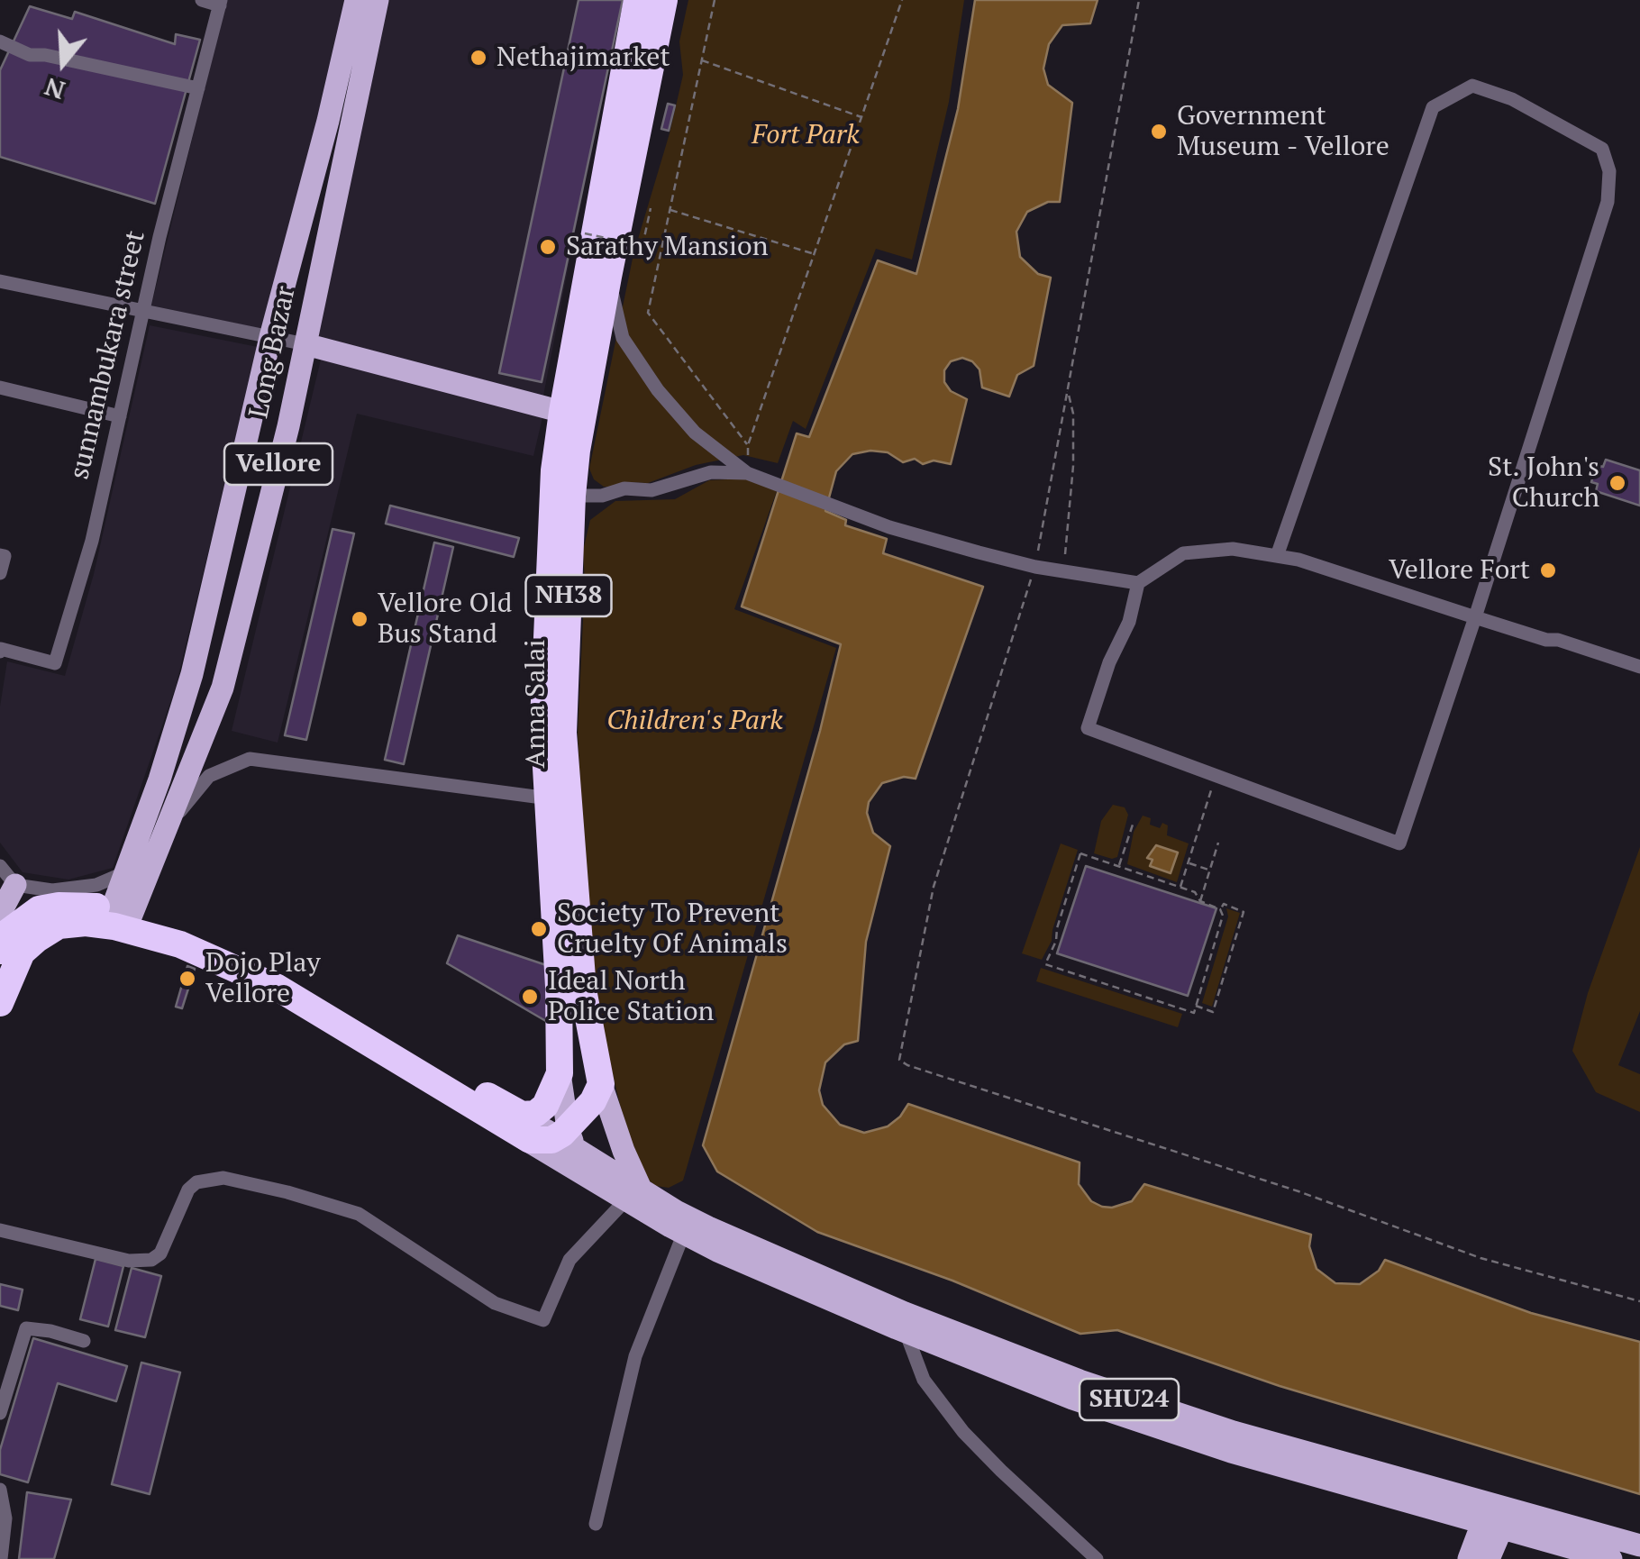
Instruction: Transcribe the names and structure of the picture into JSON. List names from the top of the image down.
{
  "streets": {
    "highway": ["NH38", "Anna Salai"],
    "main road": ["Long Bazar", "Vellore", "SHU24"],
    "street": ["sunnambukara street"]
  },
  "parks": ["Fort Park", "Children's Park"],
  "places": [
    "Nethajimarket",
    "Government Museum - Vellore",
    "Sarathy Mansion",
    "St. John's Church",
    "Vellore Fort",
    "Vellore Old Bus Stand",
    "Society To Prevent Cruelty Of Animals",
    "Dojo Play Vellore",
    "Ideal North Police Station"
  ],
  "north": "bottom"
}
